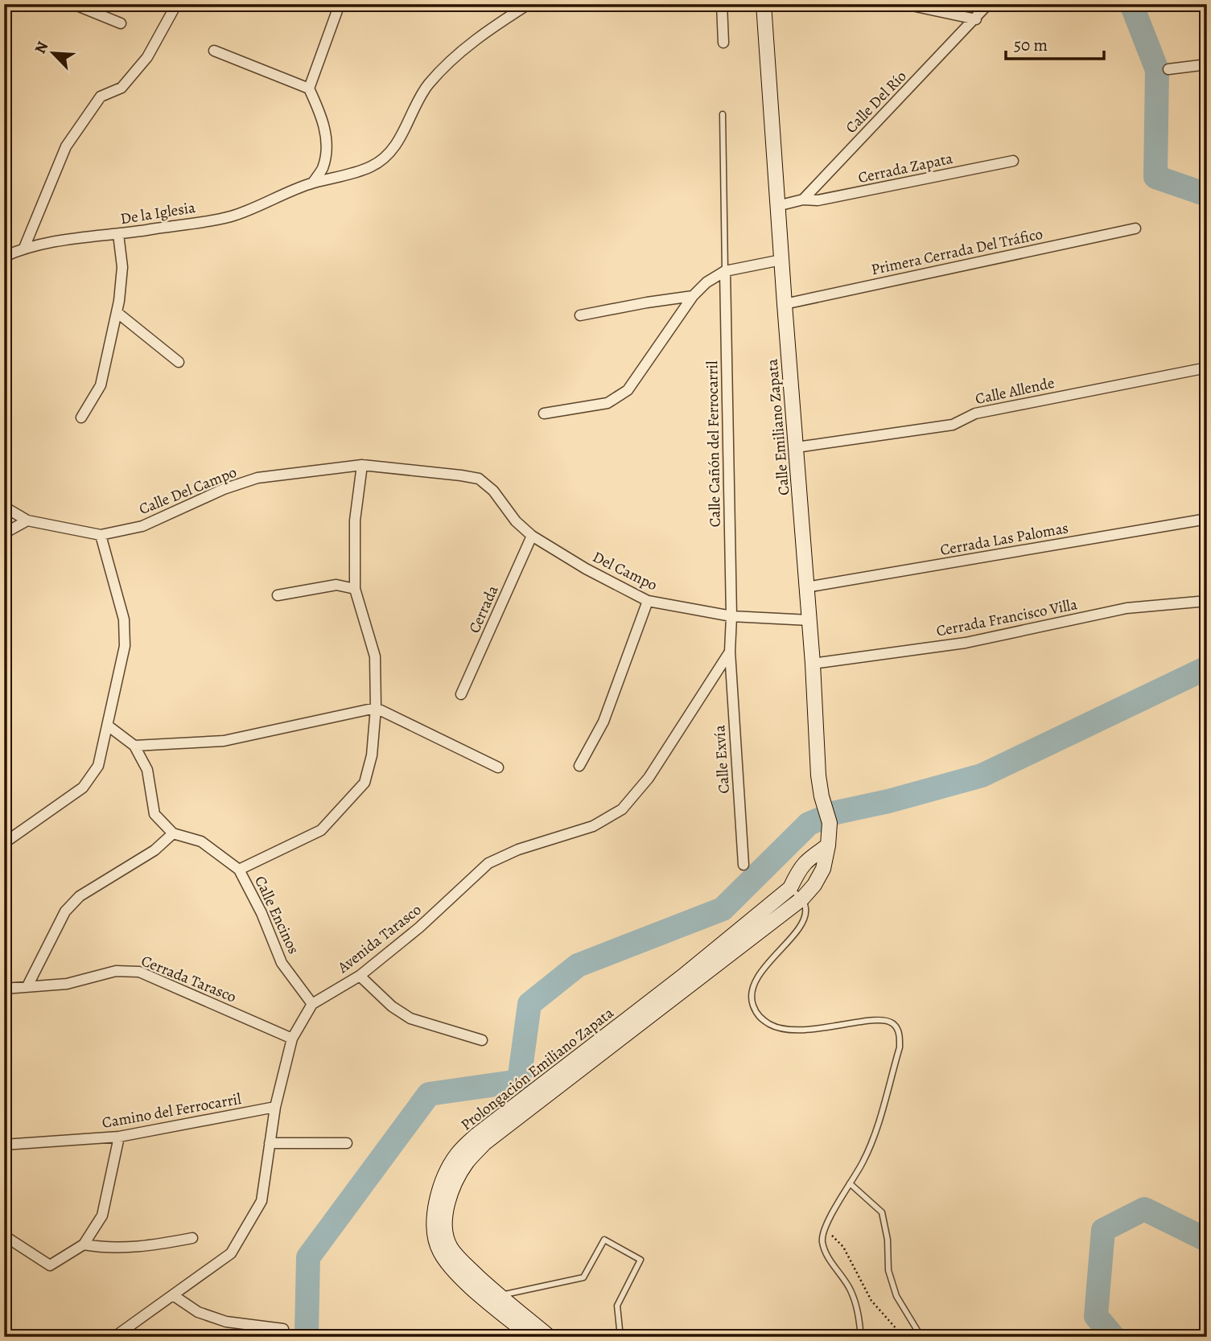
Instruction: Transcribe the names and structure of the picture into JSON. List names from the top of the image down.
{
  "streets": {
    "main road": ["Calle Emiliano Zapata", "Prolongación Emiliano Zapata"],
    "street": [
      "Calle Del Río",
      "Cerrada Zapata",
      "De la Iglesia",
      "Primera Cerrada Del Tráfico",
      "Calle Allende",
      "Calle Cañón del Ferrocarril",
      "Calle Del Campo",
      "Cerrada Las Palomas",
      "Del Campo",
      "Cerrada",
      "Cerrada Francisco Villa",
      "Calle Exvía",
      "Calle Encinos",
      "Avenida Tarasco",
      "Cerrada Tarasco",
      "Camino del Ferrocarril"
    ]
  },
  "crossings": [
    ["Calle Del Río", "Cerrada Zapata"],
    ["Primera Cerrada Del Tráfico", "Calle Emiliano Zapata"],
    ["Calle Allende", "Calle Emiliano Zapata"],
    ["Calle Emiliano Zapata", "Cerrada Las Palomas"],
    ["Calle Emiliano Zapata", "Del Campo"],
    ["Calle Emiliano Zapata", "Cerrada Francisco Villa"],
    ["Calle Emiliano Zapata", "Prolongación Emiliano Zapata"],
    ["Calle Cañón del Ferrocarril", "Del Campo"],
    ["Calle Cañón del Ferrocarril", "Avenida Tarasco"],
    ["Calle Del Campo", "Del Campo"],
    ["Del Campo", "Cerrada"],
    ["Del Campo", "Avenida Tarasco"],
    ["Calle Exvía", "Avenida Tarasco"],
    ["Calle Encinos", "Avenida Tarasco"],
    ["Avenida Tarasco", "Cerrada Tarasco"],
    ["Avenida Tarasco", "Camino del Ferrocarril"]
  ],
  "scale_bar": "50 m",
  "north": "top left"
}
